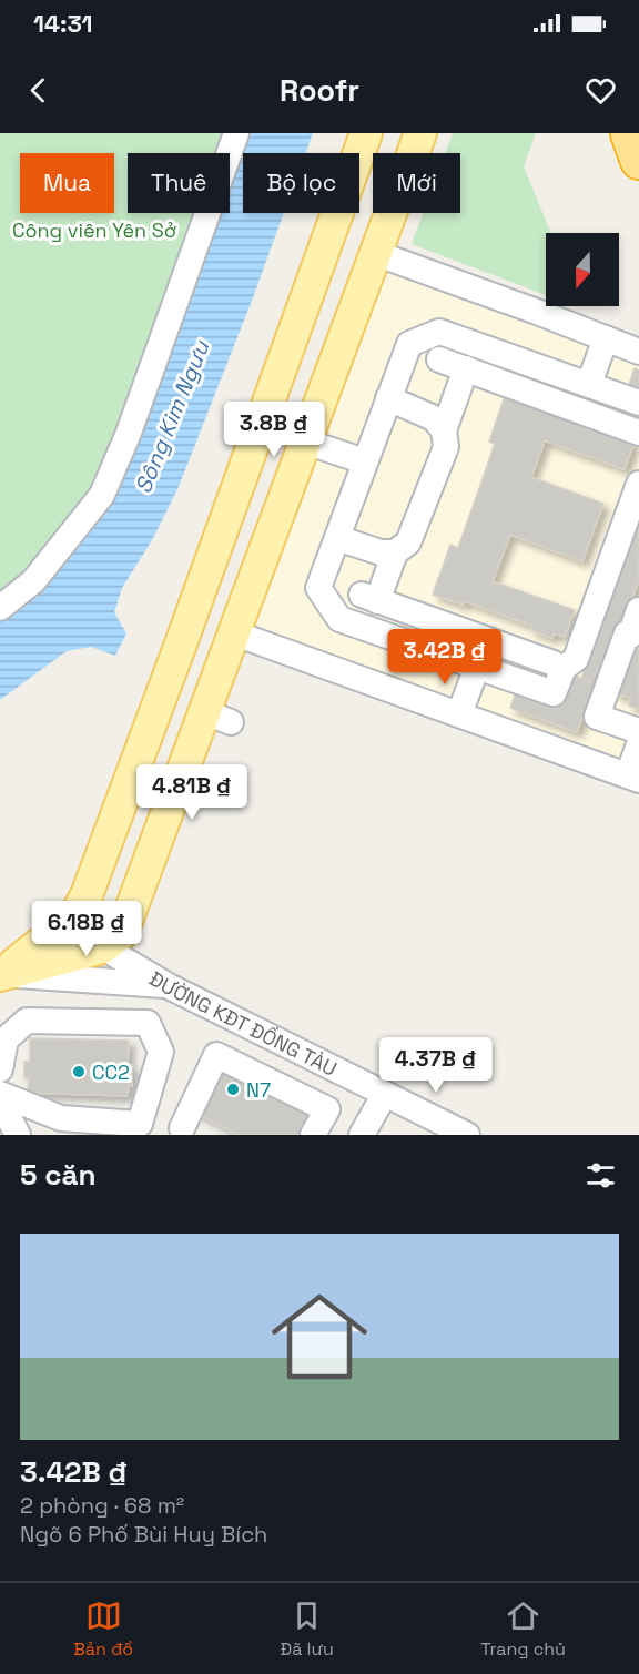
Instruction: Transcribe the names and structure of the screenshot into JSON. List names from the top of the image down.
{
  "streets": {
    "street": ["ĐƯỜNG KĐT ĐỒNG TÀU"]
  },
  "water": ["Sông Kim Ngưu"],
  "parks": ["Công viên Yên Sở"],
  "places": ["CC2", "N7"],
  "north": "bottom",
  "page": {
    "status": "14:31",
    "header": "Roofr",
    "chip": [
      "Mua",
      "Thuê",
      "Bộ lọc",
      "Mới"
    ],
    "price": [
      "3.8B ₫",
      "3.42B ₫",
      "4.81B ₫",
      "6.18B ₫",
      "4.37B ₫"
    ],
    "heading": "5 căn",
    "list": [
      {
        "name": "3.42B ₫",
        "note": "2 phòng · 68 m² · Ngõ 6 Phố Bùi Huy Bích"
      }
    ],
    "tabs": ["Bản đồ", "Đã lưu", "Trang chủ"]
  }
}
